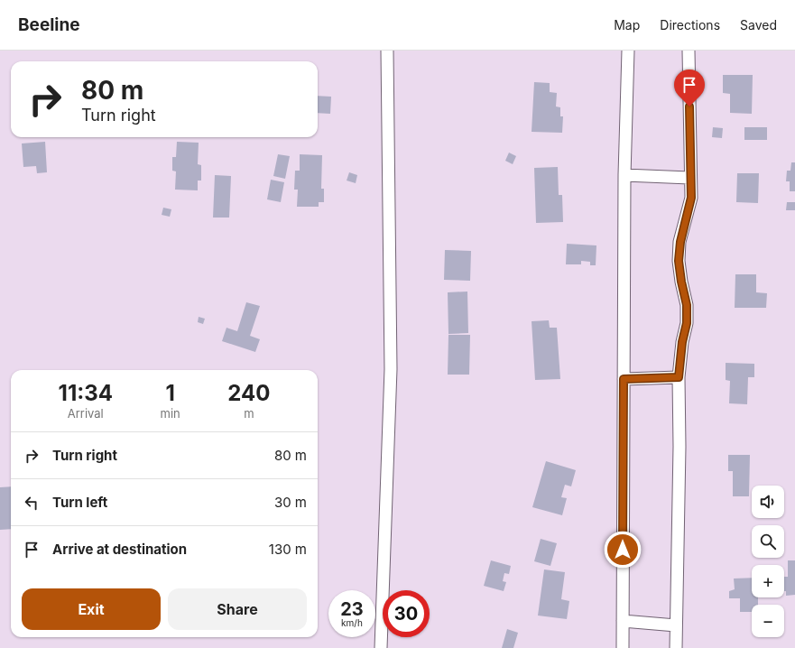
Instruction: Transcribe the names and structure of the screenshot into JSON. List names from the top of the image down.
{
  "page": {
    "header": "Beeline",
    "nav": ["Map", "Directions", "Saved"],
    "turn": ["80 m", "Turn right"],
    "eta": [
      "11:34",
      "Arrival",
      "1",
      "min",
      "240",
      "m"
    ],
    "list": [
      {
        "name": "Turn right",
        "value": "80 m"
      },
      {
        "name": "Turn left",
        "value": "30 m"
      },
      {
        "name": "Arrive at destination",
        "value": "130 m"
      }
    ],
    "map_buttons": ["+", "−"],
    "buttons": ["Exit", "Share"],
    "speed": "23 km/h",
    "limit": "30"
  }
}
